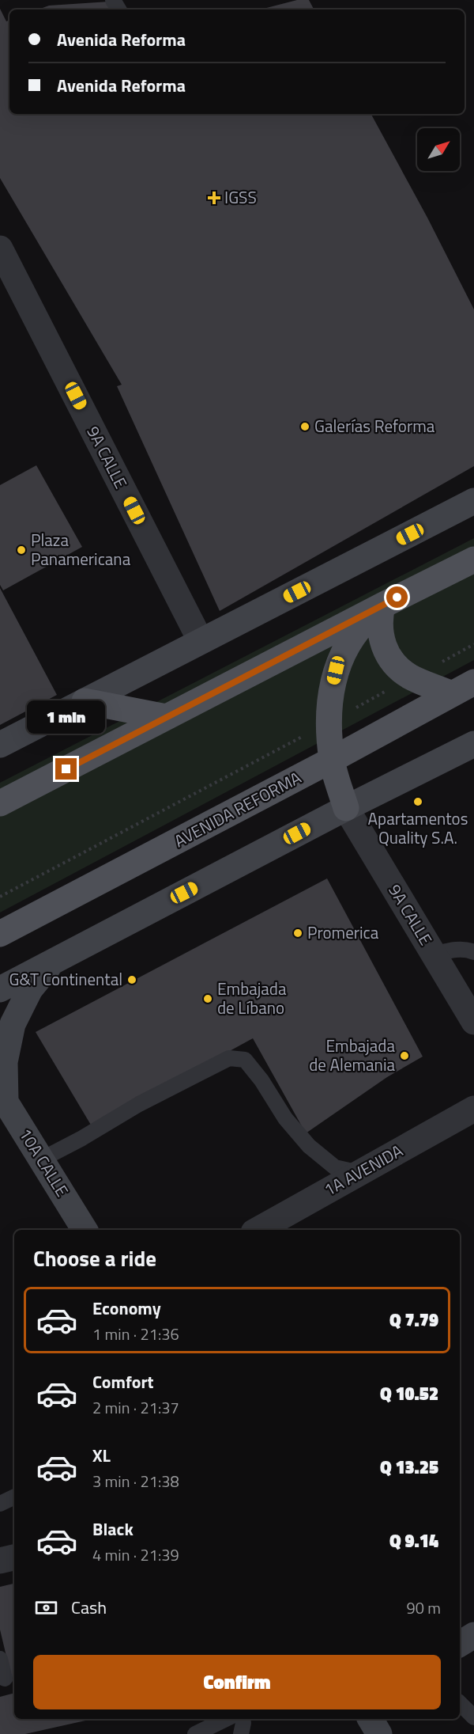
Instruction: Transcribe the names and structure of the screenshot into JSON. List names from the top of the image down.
{
  "streets": {
    "main road": ["AVENIDA REFORMA"],
    "street": ["9A CALLE", "10A CALLE", "1A AVENIDA"]
  },
  "places": {
    "health": ["IGSS"],
    "other": [
      "Galerías Reforma",
      "Plaza Panamericana",
      "Apartamentos Quality S.A.",
      "Promerica",
      "G&T Continental",
      "Embajada de Líbano",
      "Embajada de Alemania"
    ]
  },
  "north": "top right",
  "page": {
    "banner": ["Avenida Reforma", "Avenida Reforma"],
    "bubble": "1 min",
    "heading": "Choose a ride",
    "list": [
      {
        "name": "Economy",
        "note": "1 min · 21:36",
        "value": "Q 7.79"
      },
      {
        "name": "Comfort",
        "note": "2 min · 21:37",
        "value": "Q 10.52"
      },
      {
        "name": "XL",
        "note": "3 min · 21:38",
        "value": "Q 13.25"
      },
      {
        "name": "Black",
        "note": "4 min · 21:39",
        "value": "Q 9.14"
      }
    ],
    "pay": ["Cash", "90 m"],
    "buttons": "Confirm"
  }
}
